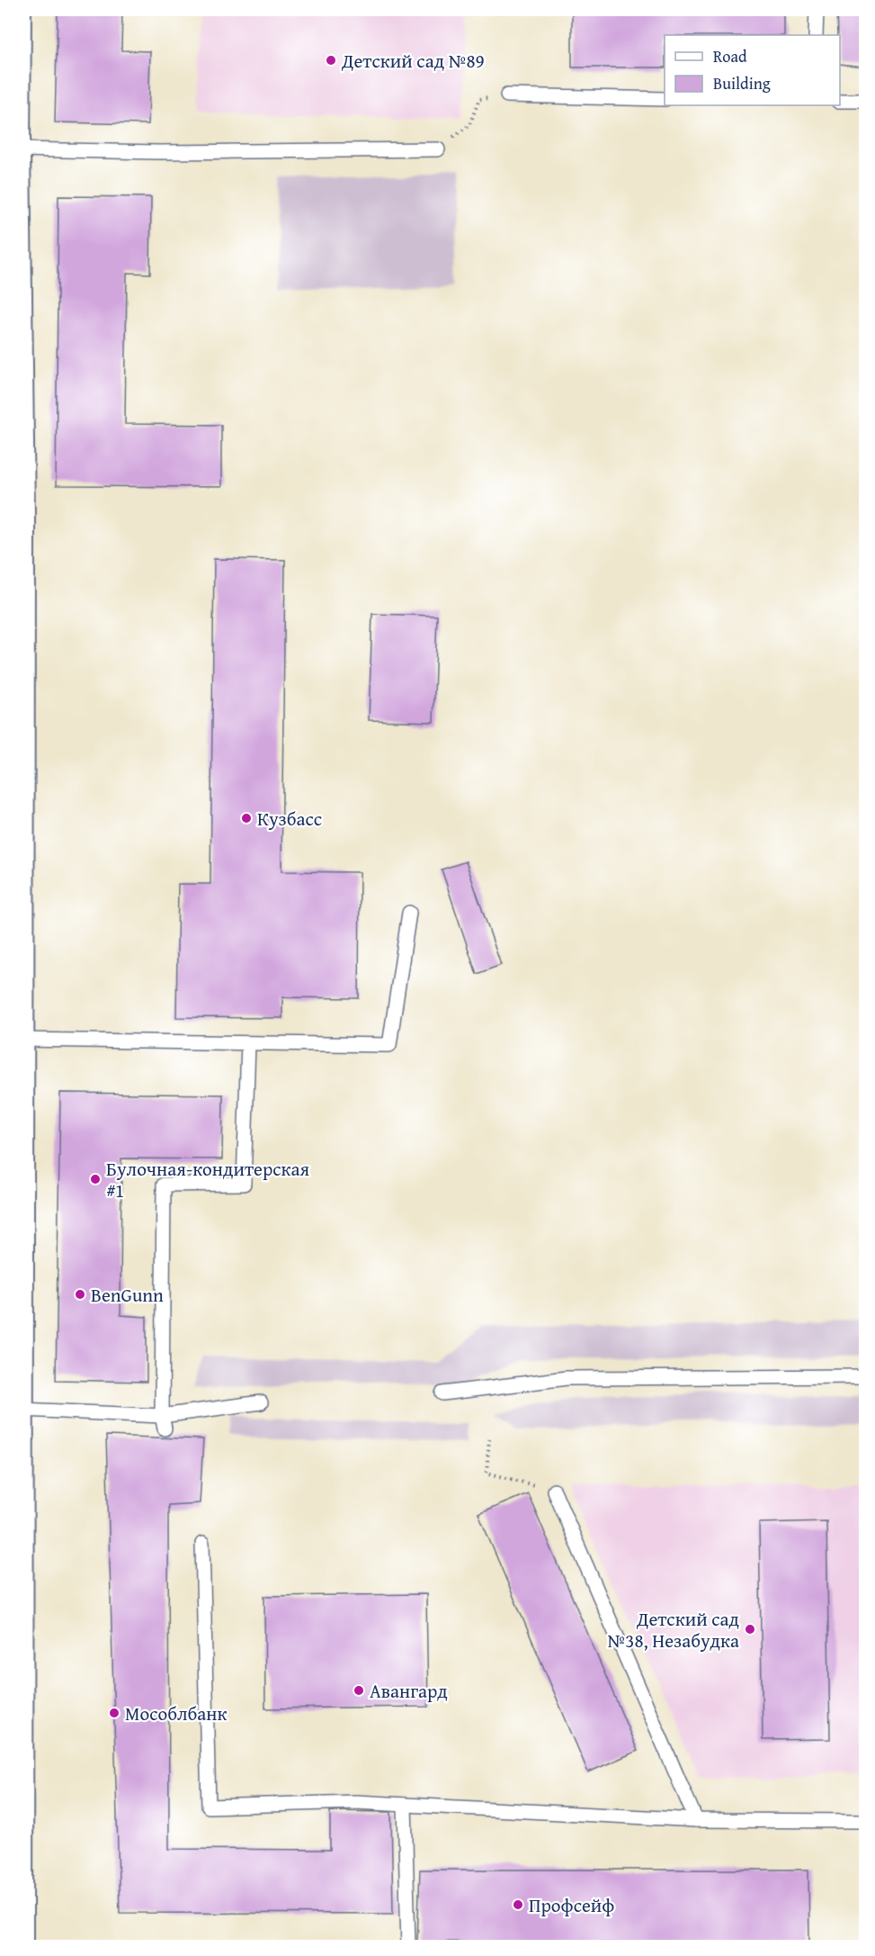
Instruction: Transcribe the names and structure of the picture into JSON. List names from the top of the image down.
{
  "places": [
    "Детский сад №89",
    "Кузбасс",
    "Булочная-кондитерская #1",
    "BenGunn",
    "Детский сад №38, Незабудка",
    "Авангард",
    "Мособлбанк",
    "Профсейф"
  ],
  "legend": ["Road", "Building"]
}
